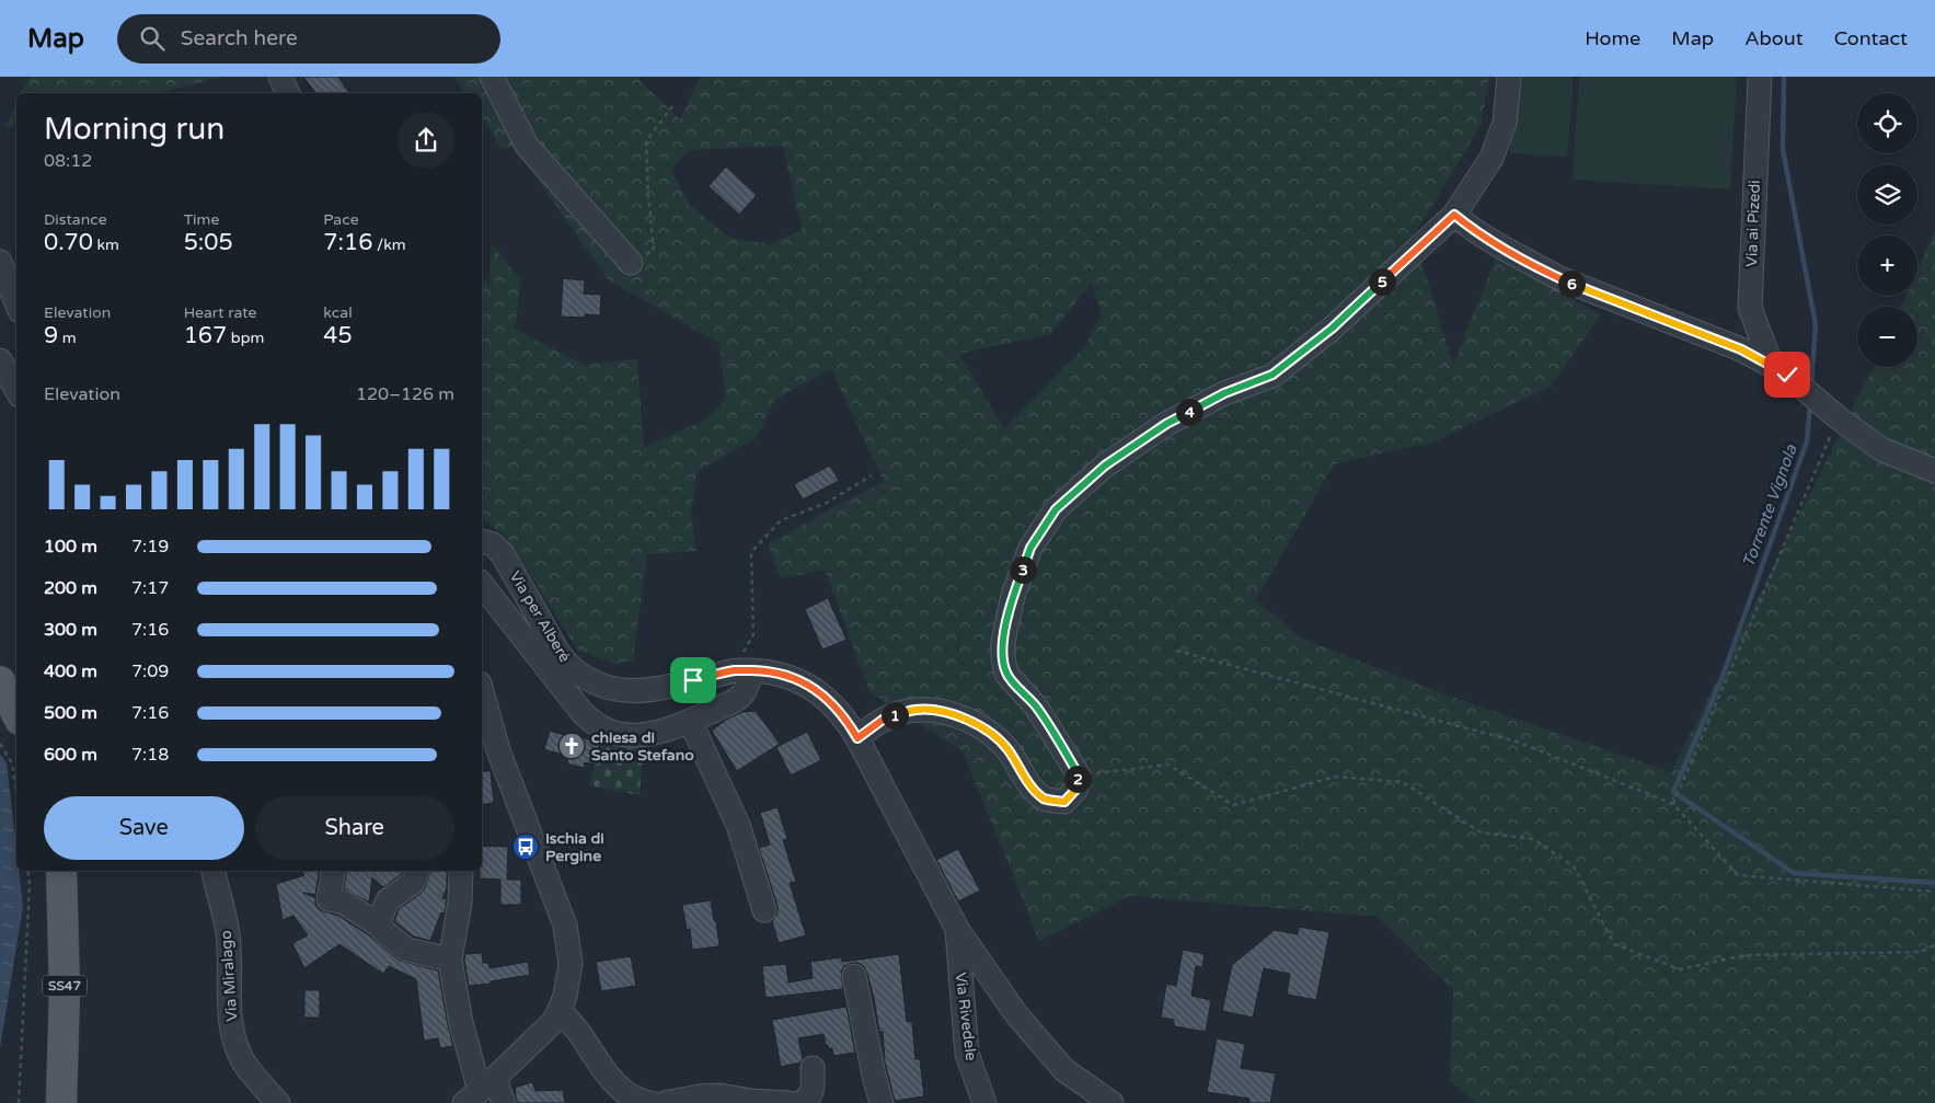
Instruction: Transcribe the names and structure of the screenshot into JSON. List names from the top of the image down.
{
  "streets": {
    "main road": ["SS47"],
    "street": [
      "Via ai Pizedi",
      "Via per Alberé",
      "Via Miralago",
      "Via Rivedele"
    ]
  },
  "crossings": [
    ["Via per Alberé", "Via Rivedele"]
  ],
  "water": ["Torrente Vignola"],
  "places": {
    "church": ["chiesa di Santo Stefano"],
    "bus stop": ["Ischia di Pergine"]
  },
  "page": {
    "header": "Map",
    "search": "Search here",
    "nav": [
      "Home",
      "Map",
      "About",
      "Contact"
    ],
    "map_buttons": ["+", "−"],
    "heading": ["Morning run", "08:12"],
    "stats": [
      ["Distance", "0.70 km"],
      ["Time", "5:05"],
      ["Pace", "7:16 /km"],
      ["Elevation", "9 m"],
      ["Heart rate", "167 bpm"],
      ["kcal", "45"]
    ],
    "pins": [
      "5",
      "6",
      "4",
      "3",
      "1",
      "2"
    ],
    "chart": ["Elevation", "120–126 m"],
    "list": [
      {
        "name": "100 m",
        "note": "7:19"
      },
      {
        "name": "200 m",
        "note": "7:17"
      },
      {
        "name": "300 m",
        "note": "7:16"
      },
      {
        "name": "400 m",
        "note": "7:09"
      },
      {
        "name": "500 m",
        "note": "7:16"
      },
      {
        "name": "600 m",
        "note": "7:18"
      }
    ],
    "buttons": ["Save", "Share"]
  }
}
